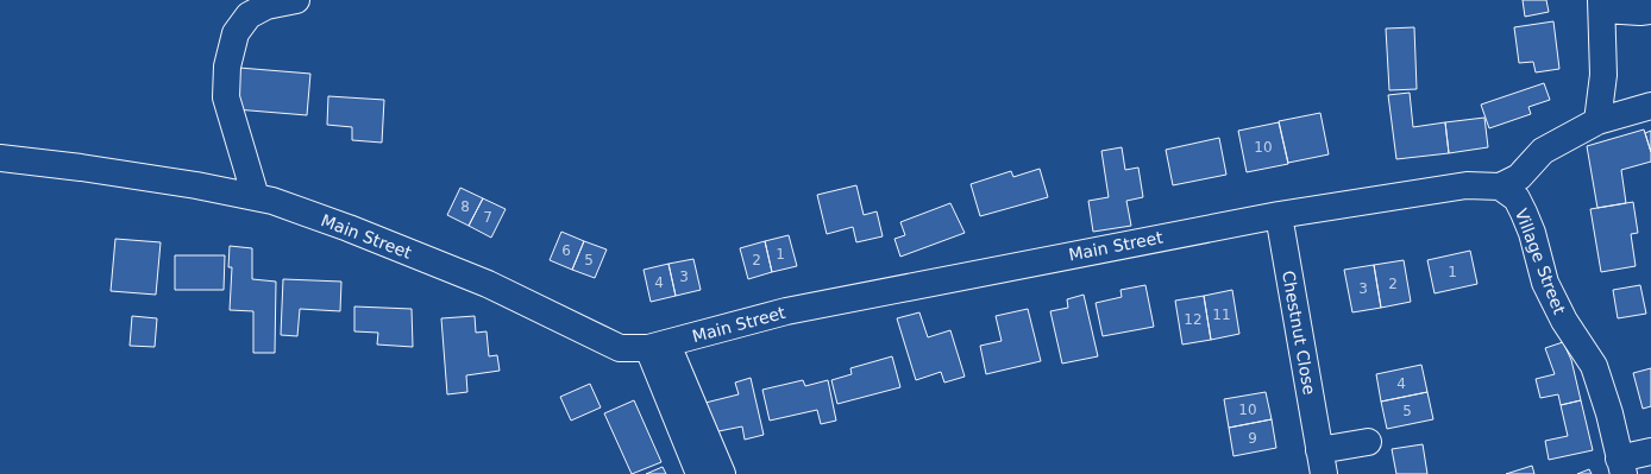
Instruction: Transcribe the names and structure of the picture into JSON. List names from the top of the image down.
{
  "streets": {
    "street": ["Main Street", "Village Street", "Chestnut Close"]
  },
  "crossings": [
    ["Main Street", "Village Street"],
    ["Main Street", "Chestnut Close"]
  ],
  "house_numbers": [
    "10",
    "8",
    "7",
    "6",
    "1",
    "5",
    "2",
    "1",
    "3",
    "4",
    "2",
    "3",
    "11",
    "12",
    "4",
    "10",
    "5",
    "9"
  ]
}
